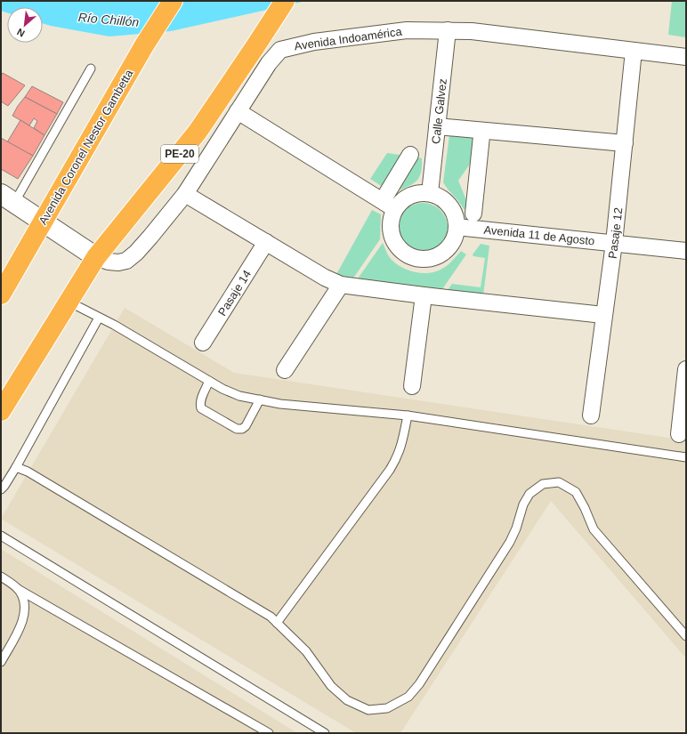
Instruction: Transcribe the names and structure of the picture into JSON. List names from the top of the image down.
{
  "streets": {
    "highway": ["Avenida Coronel Nestor Gambetta", "PE-20"],
    "street": [
      "Avenida Indoamérica",
      "Calle Galvez",
      "Pasaje 12",
      "Avenida 11 de Agosto",
      "Pasaje 14"
    ]
  },
  "crossings": [
    ["Avenida Indoamérica", "Calle Galvez"],
    ["Avenida Indoamérica", "PE-20"],
    ["Avenida Indoamérica", "Pasaje 12"],
    ["Calle Galvez", "Avenida 11 de Agosto"],
    ["Pasaje 12", "Avenida 11 de Agosto"]
  ],
  "water": ["Río Chillón"],
  "north": "bottom left"
}
